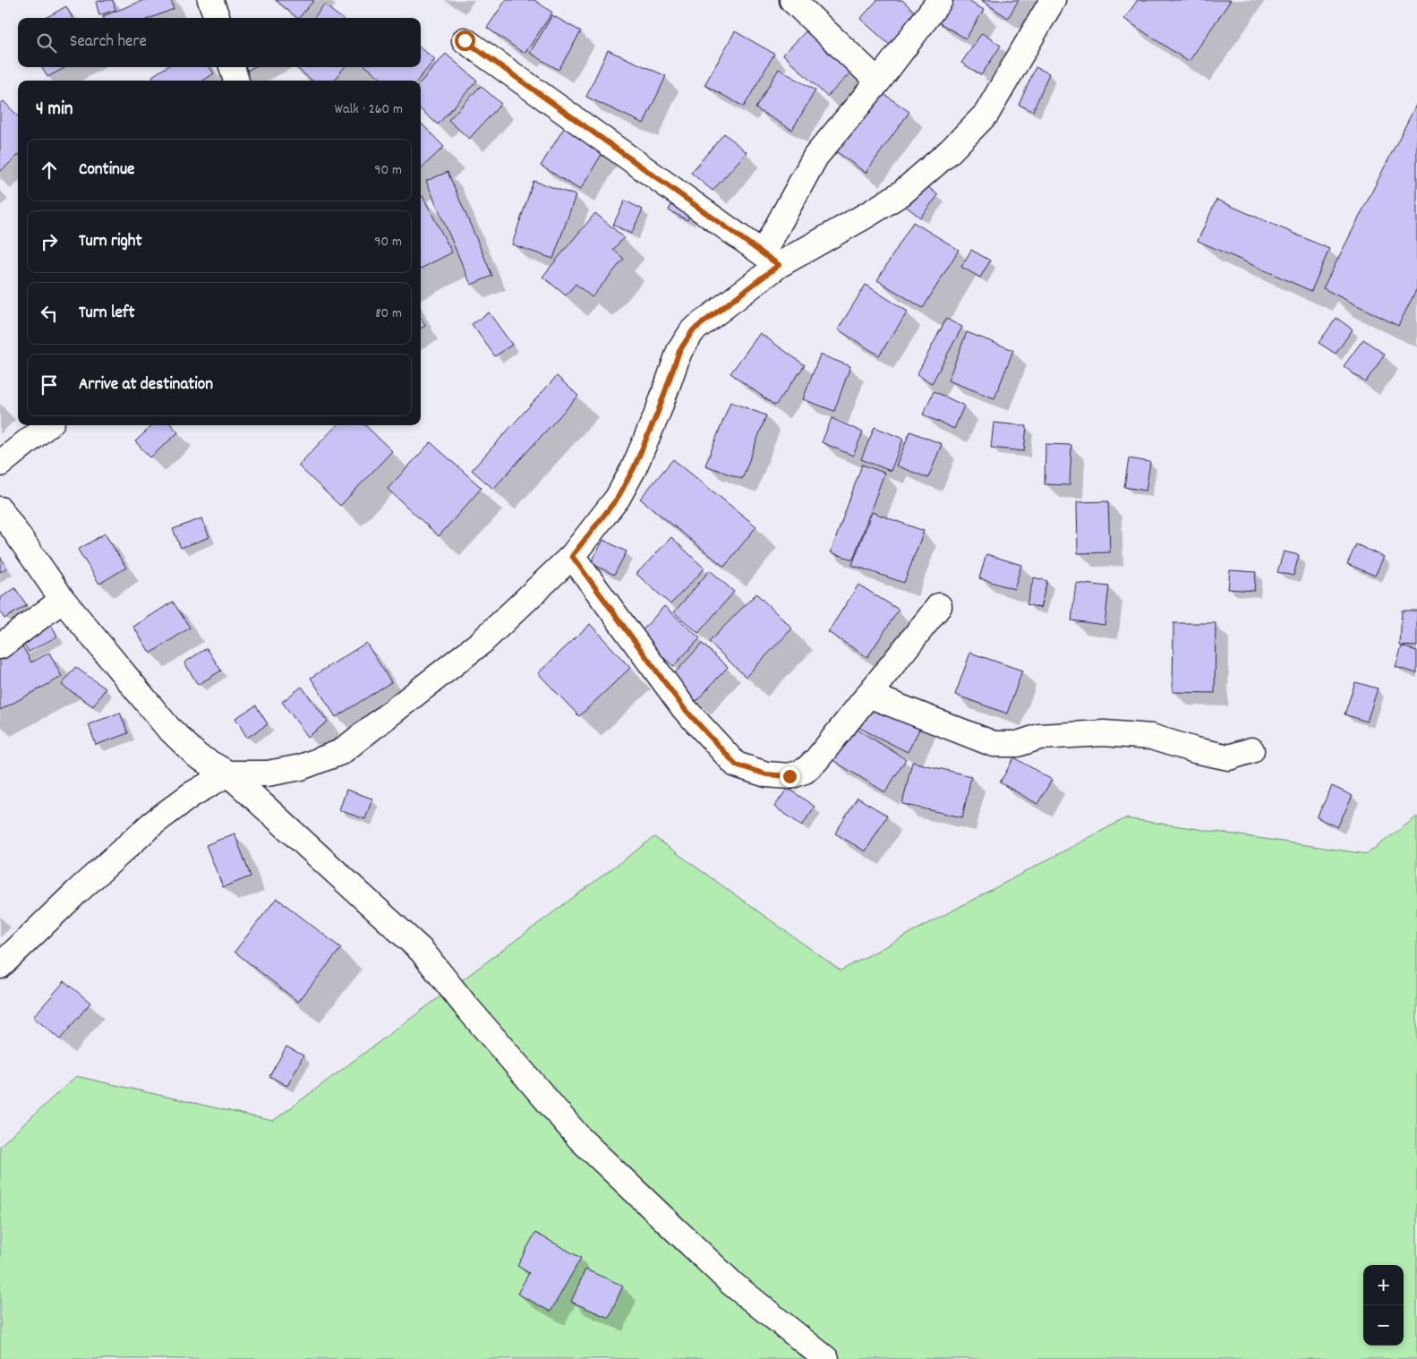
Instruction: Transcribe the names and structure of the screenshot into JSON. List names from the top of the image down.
{
  "page": {
    "search": "Search here",
    "heading": ["4 min", "Walk · 260 m"],
    "list": [
      ["Continue", "90 m"],
      ["Turn right", "90 m"],
      ["Turn left", "80 m"],
      "Arrive at destination"
    ],
    "map_buttons": ["+", "−"]
  }
}
